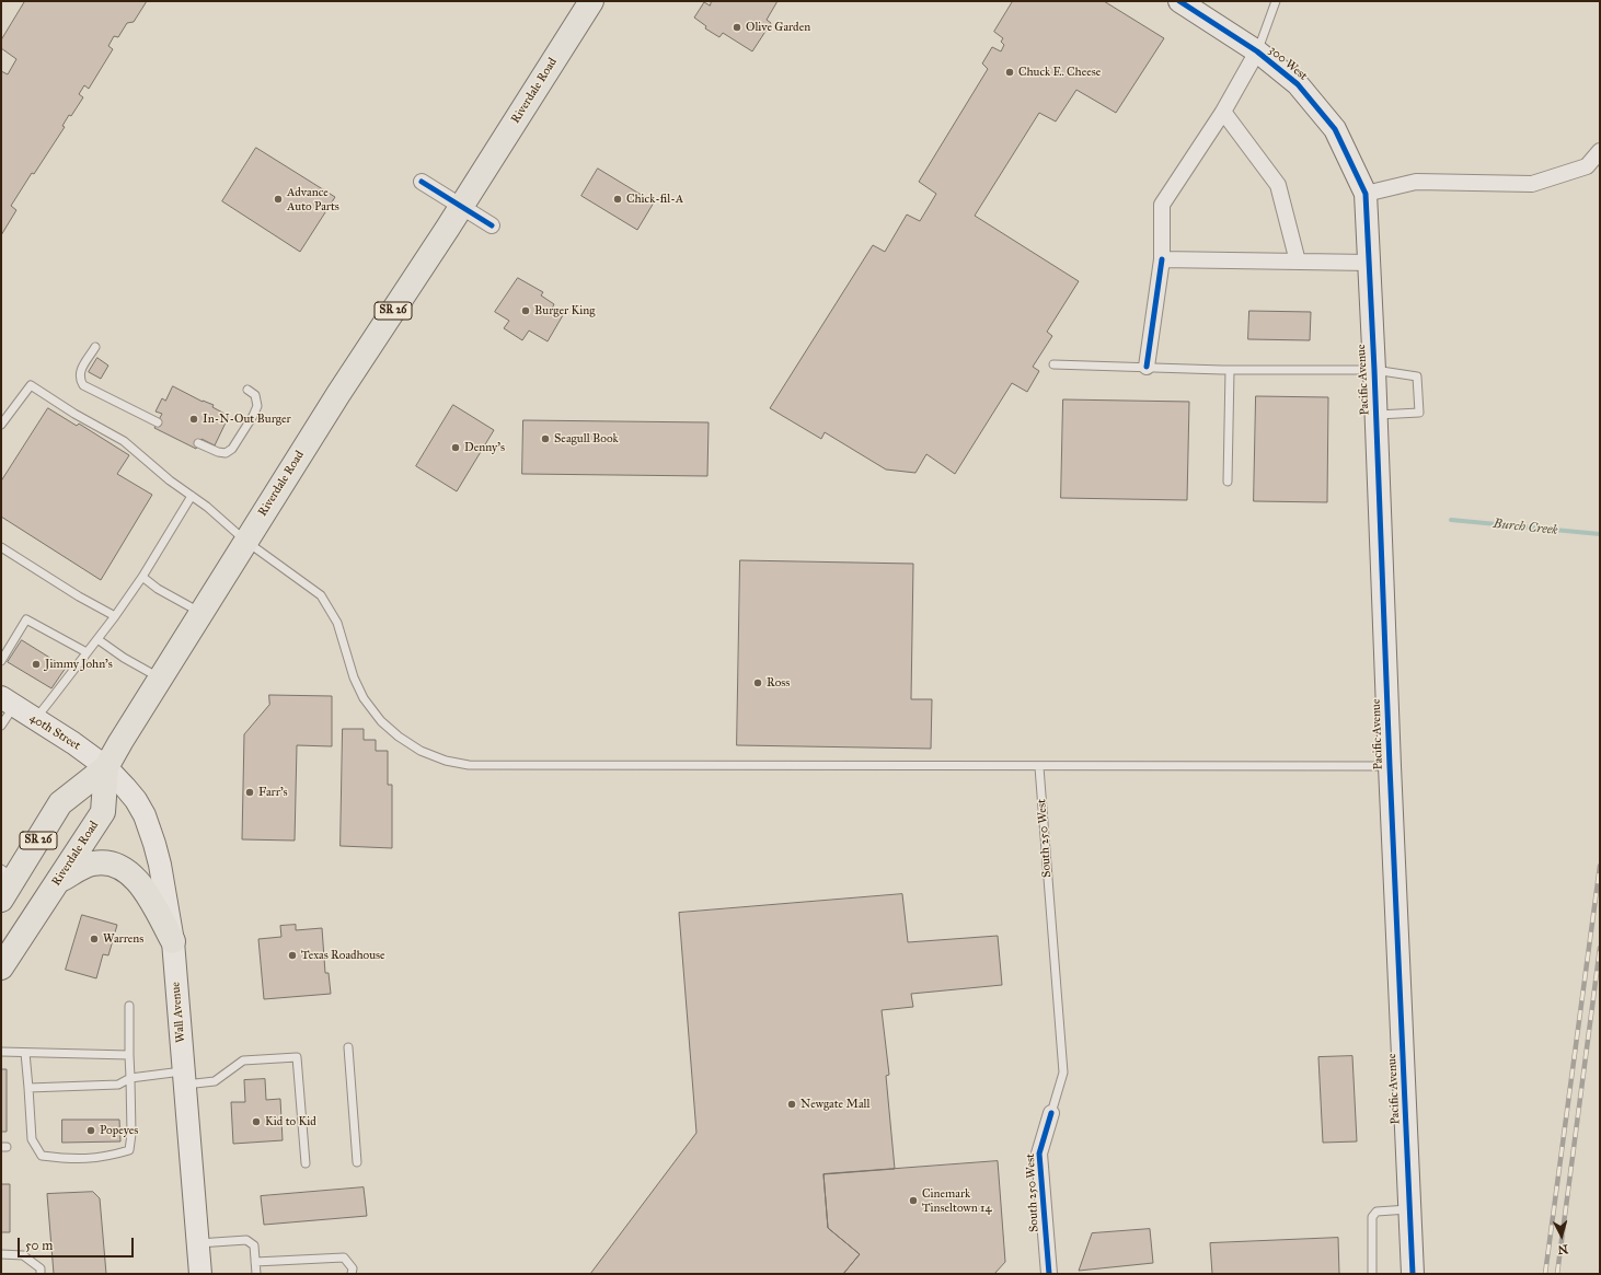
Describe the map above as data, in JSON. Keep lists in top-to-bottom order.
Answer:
{
  "streets": {
    "main road": ["Riverdale Road", "SR 26"],
    "street": [
      "300 West",
      "Pacific Avenue",
      "40th Street",
      "South 250 West",
      "Wall Avenue"
    ]
  },
  "crossings": [
    ["300 West", "Pacific Avenue"],
    ["Riverdale Road", "SR 26"],
    ["Riverdale Road", "40th Street"],
    ["Riverdale Road", "Wall Avenue"],
    ["SR 26", "40th Street"],
    ["SR 26", "Wall Avenue"],
    ["40th Street", "Wall Avenue"]
  ],
  "water": ["Burch Creek"],
  "places": [
    "Olive Garden",
    "Chuck E. Cheese",
    "Advance Auto Parts",
    "Chick-fil-A",
    "Burger King",
    "In-N-Out Burger",
    "Seagull Book",
    "Denny's",
    "Jimmy John's",
    "Ross",
    "Farr's",
    "Warrens",
    "Texas Roadhouse",
    "Newgate Mall",
    "Kid to Kid",
    "Popeyes",
    "Cinemark Tinseltown 14"
  ],
  "scale_bar": "50 m",
  "north": "bottom"
}
